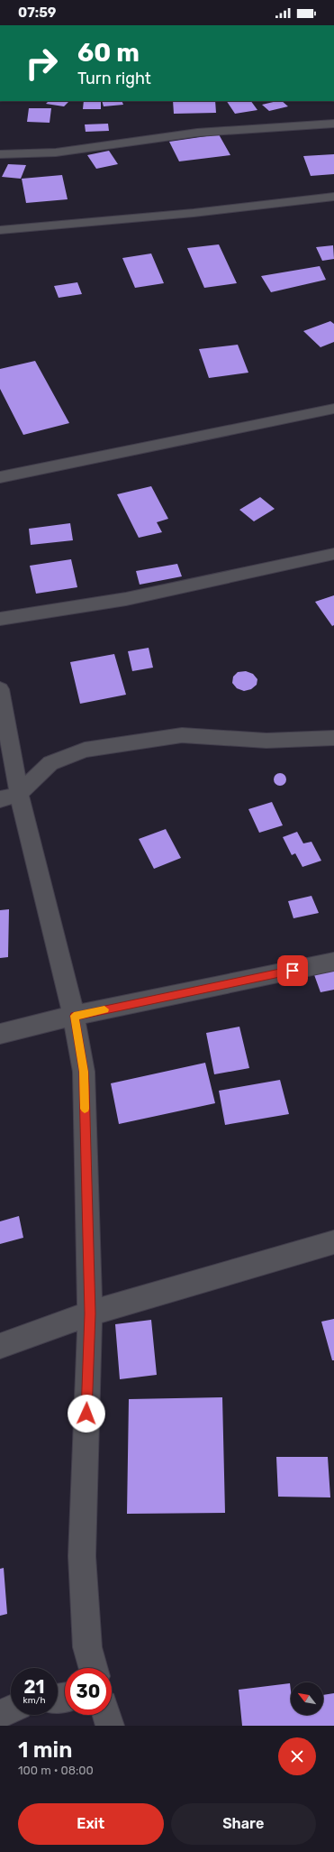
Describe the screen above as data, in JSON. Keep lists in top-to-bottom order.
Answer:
{
  "north": "top left",
  "page": {
    "status": "07:59",
    "turn": ["60 m", "Turn right"],
    "speed": "21 km/h",
    "limit": "30",
    "heading": ["1 min", "100 m · 08:00"],
    "buttons": ["Exit", "Share"]
  }
}
